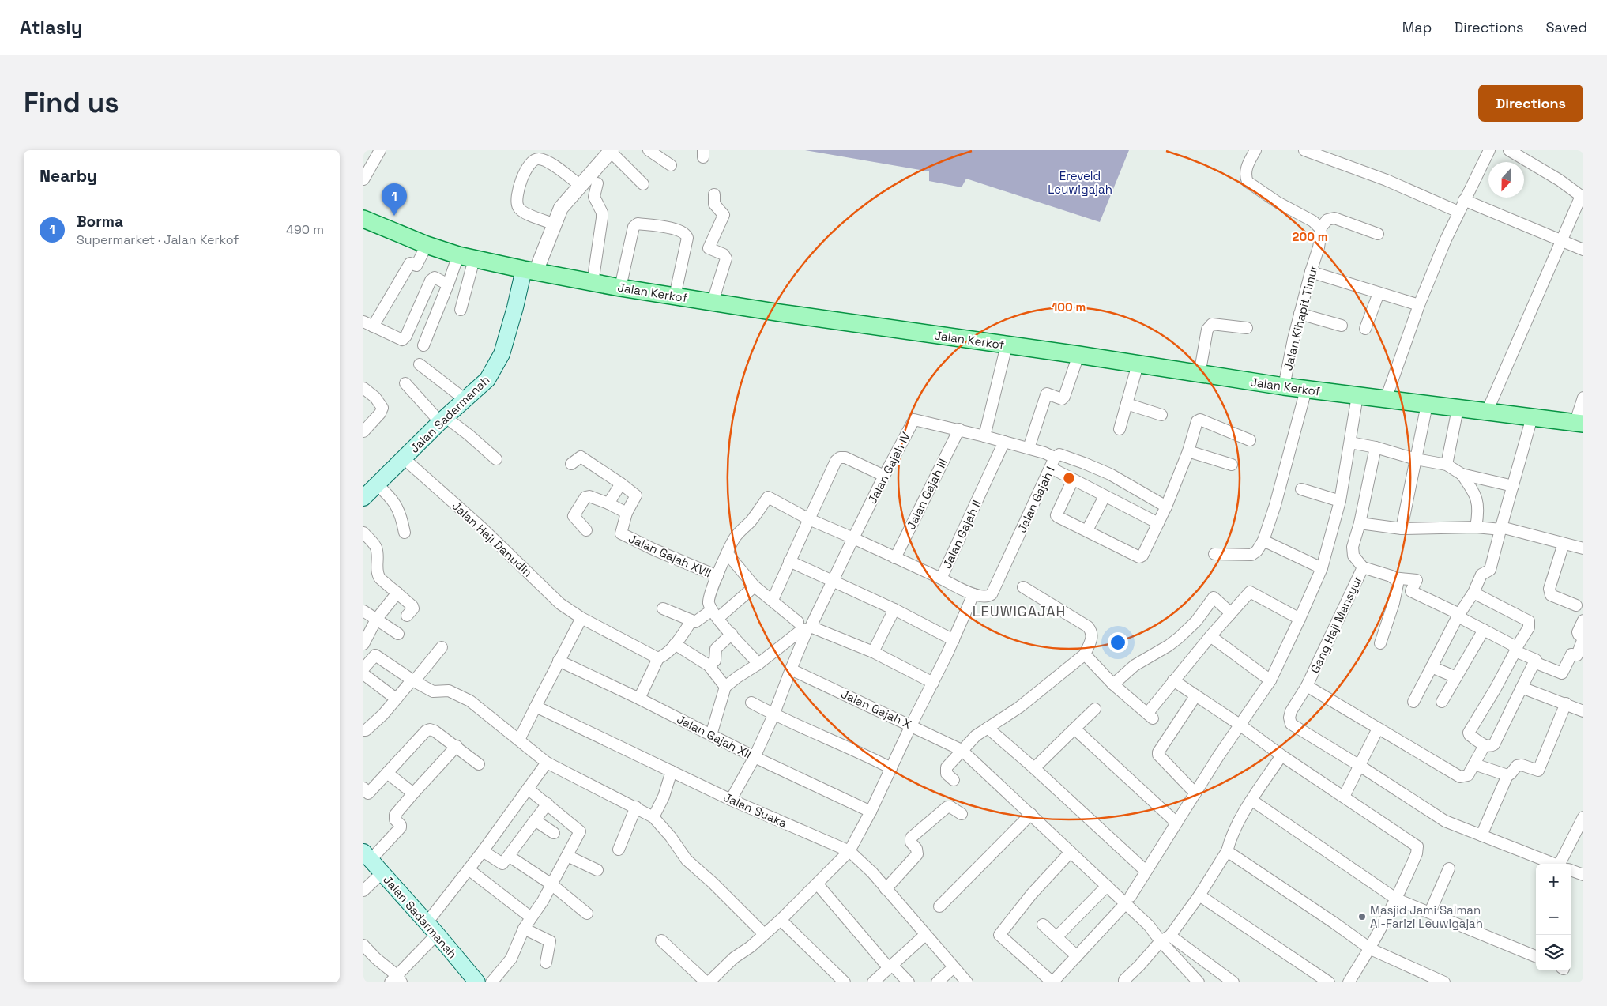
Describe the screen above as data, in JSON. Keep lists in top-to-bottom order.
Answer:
{
  "streets": {
    "main road": ["Jalan Kerkof", "Jalan Sadarmanah"],
    "street": [
      "Jalan Kihapit Timur",
      "Jalan Gajah IV",
      "Jalan Gajah III",
      "Jalan Gajah I",
      "Jalan Gajah II",
      "Jalan Haji Danudin",
      "Jalan Gajah XVII",
      "Gang Haji Mansyur",
      "Jalan Gajah X",
      "Jalan Gajah XII",
      "Jalan Suaka"
    ]
  },
  "crossings": [
    ["Jalan Kerkof", "Jalan Kihapit Timur"],
    ["Jalan Kerkof", "Jalan Sadarmanah"],
    ["Jalan Sadarmanah", "Jalan Haji Danudin"],
    ["Jalan Gajah IV", "Jalan Gajah III"],
    ["Jalan Gajah IV", "Jalan Gajah II"],
    ["Jalan Gajah III", "Jalan Gajah II"]
  ],
  "districts": ["LEUWIGAJAH"],
  "parks": ["Ereveld Leuwigajah"],
  "places": ["Masjid Jami Salman Al-Farizi Leuwigajah"],
  "north": "bottom",
  "page": {
    "header": "Atlasly",
    "nav": ["Map", "Directions", "Saved"],
    "buttons": "Directions",
    "title": "Find us",
    "heading": "Nearby",
    "pins": "1",
    "list": [
      {
        "mark": "1",
        "name": "Borma",
        "note": "Supermarket · Jalan Kerkof",
        "value": "490 m"
      }
    ],
    "map_buttons": ["+", "−"]
  },
  "rings": ["200 m", "100 m"]
}
